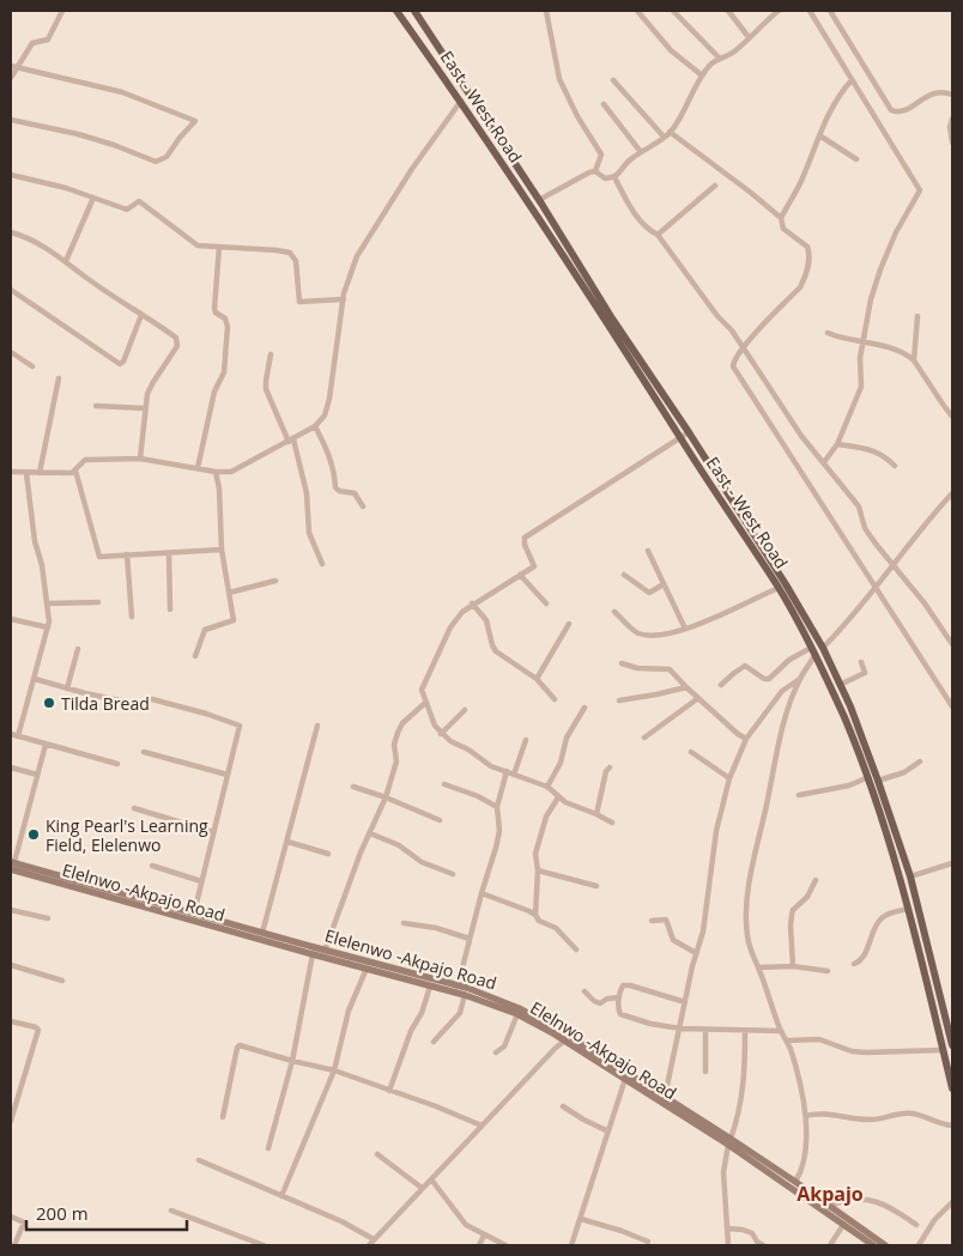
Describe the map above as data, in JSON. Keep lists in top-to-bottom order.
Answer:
{
  "streets": {
    "main road": ["East - West Road", "Elelnwo -Akpajo Road", "Elelenwo -Akpajo Road"]
  },
  "crossings": [
    ["Elelnwo -Akpajo Road", "Elelenwo -Akpajo Road"]
  ],
  "districts": ["Akpajo"],
  "places": ["Tilda Bread", "King Pearl's Learning Field, Elelenwo"],
  "scale_bar": "200 m"
}
